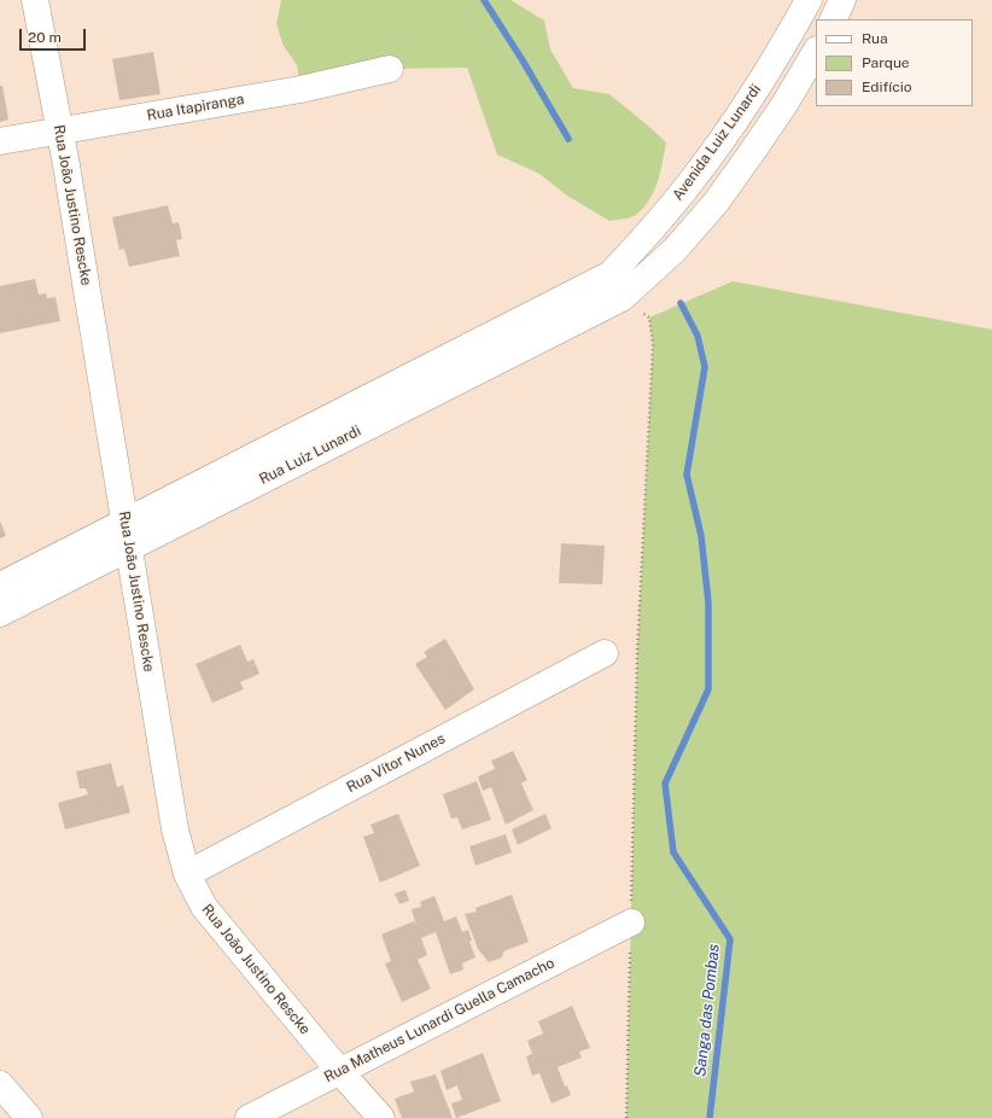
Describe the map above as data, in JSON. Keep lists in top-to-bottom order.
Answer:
{
  "streets": {
    "street": [
      "Rua Itapiranga",
      "Avenida Luiz Lunardi",
      "Rua João Justino Rescke",
      "Rua Luiz Lunardi",
      "Rua Vítor Nunes",
      "Rua Matheus Lunardi Guella Camacho"
    ]
  },
  "crossings": [
    ["Rua Itapiranga", "Rua João Justino Rescke"],
    ["Avenida Luiz Lunardi", "Rua Luiz Lunardi"],
    ["Rua João Justino Rescke", "Rua Luiz Lunardi"],
    ["Rua João Justino Rescke", "Rua Vítor Nunes"],
    ["Rua João Justino Rescke", "Rua Matheus Lunardi Guella Camacho"]
  ],
  "water": ["Sanga das Pombas"],
  "legend": ["Rua", "Parque", "Edifício"],
  "scale_bar": "20 m"
}
